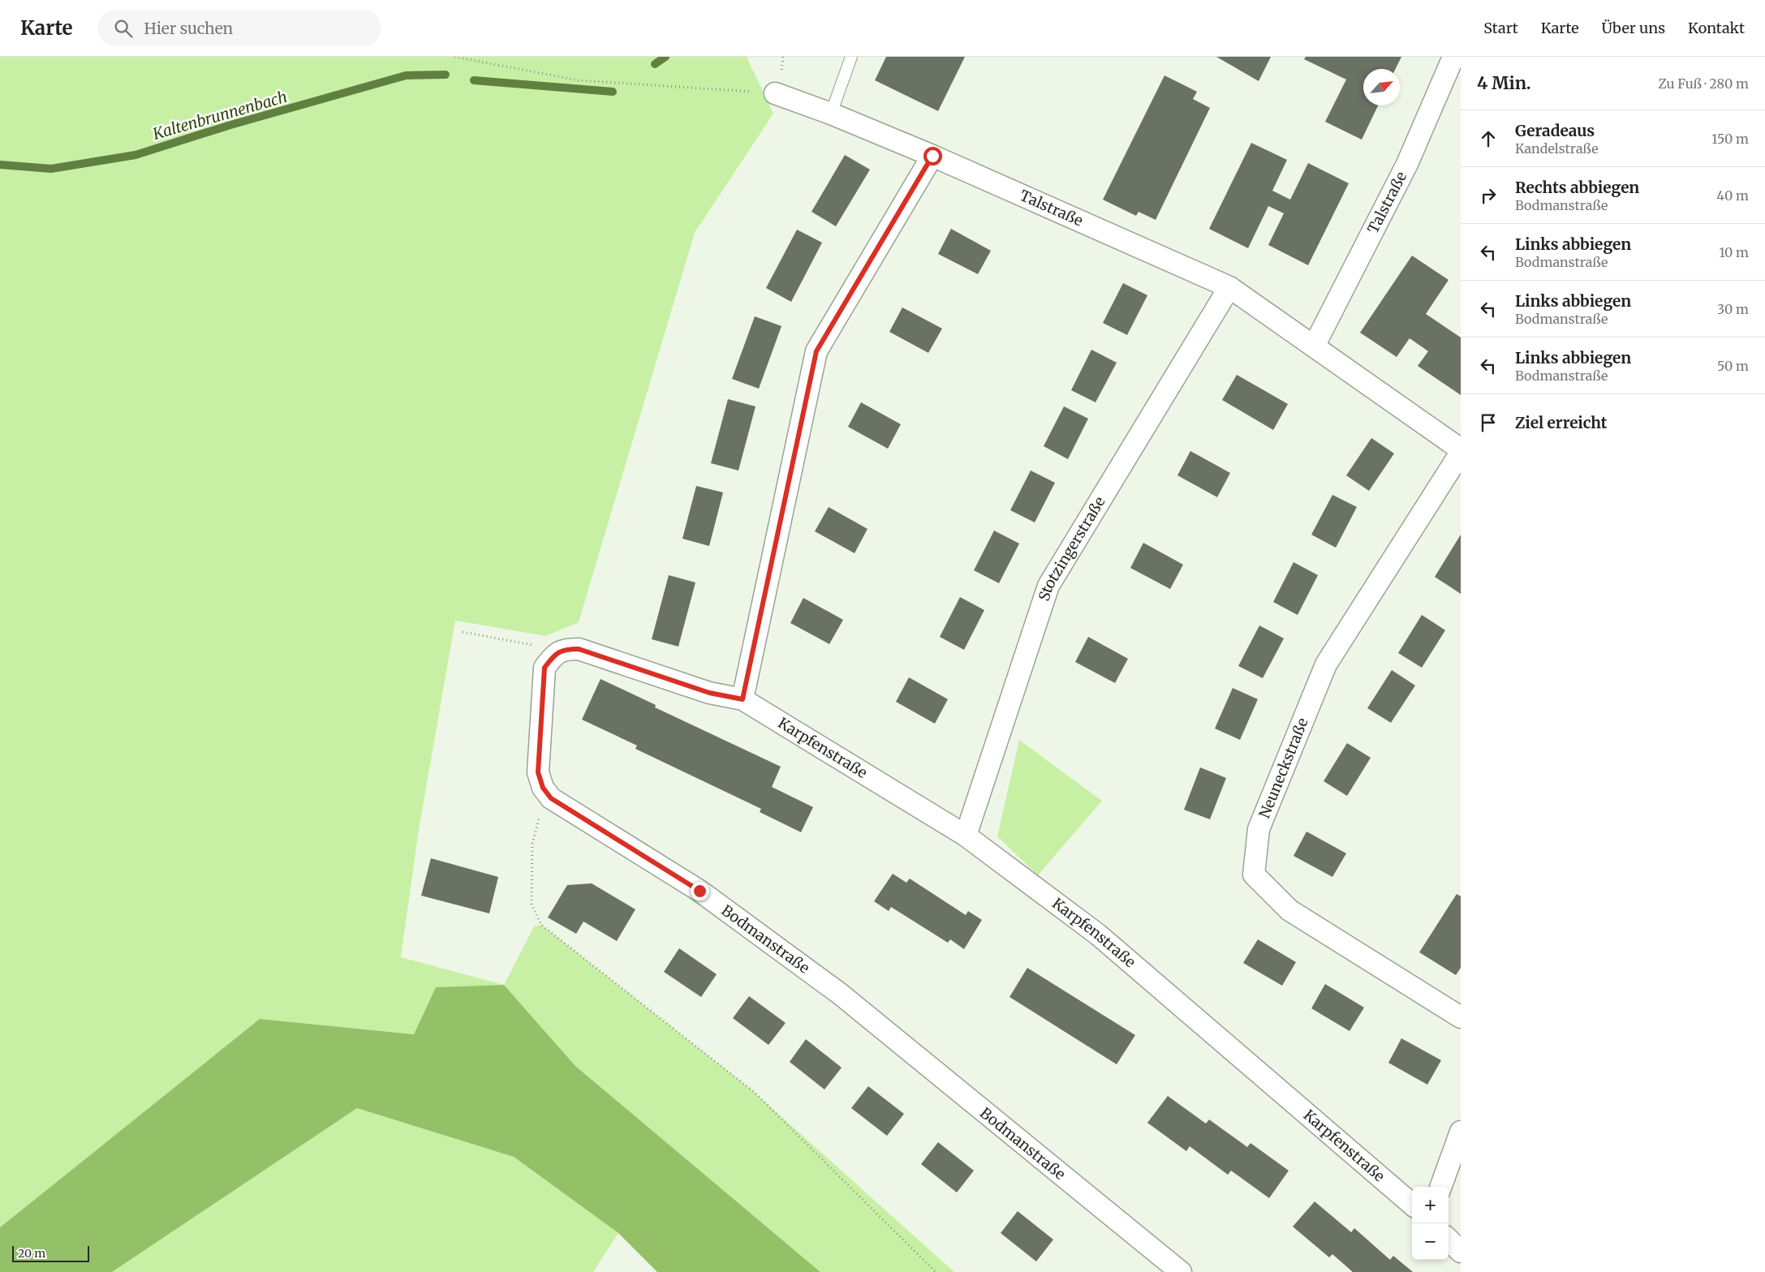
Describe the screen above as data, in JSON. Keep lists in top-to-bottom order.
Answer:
{
  "streets": {
    "street": [
      "Talstraße",
      "Stotzingerstraße",
      "Karpfenstraße",
      "Neuneckstraße",
      "Bodmanstraße"
    ]
  },
  "crossings": [
    ["Talstraße", "Stotzingerstraße"],
    ["Talstraße", "Neuneckstraße"],
    ["Stotzingerstraße", "Karpfenstraße"]
  ],
  "water": ["Kaltenbrunnenbach"],
  "scale_bar": "20 m",
  "north": "top right",
  "page": {
    "header": "Karte",
    "search": "Hier suchen",
    "nav": [
      "Start",
      "Karte",
      "Über uns",
      "Kontakt"
    ],
    "heading": ["4 Min.", "Zu Fuß · 280 m"],
    "list": [
      ["Geradeaus", "Kandelstraße", "150 m"],
      ["Rechts abbiegen", "Bodmanstraße", "40 m"],
      ["Links abbiegen", "Bodmanstraße", "10 m"],
      ["Links abbiegen", "Bodmanstraße", "30 m"],
      ["Links abbiegen", "Bodmanstraße", "50 m"],
      "Ziel erreicht"
    ],
    "map_buttons": ["+", "−"],
    "scale": "20 m"
  }
}
